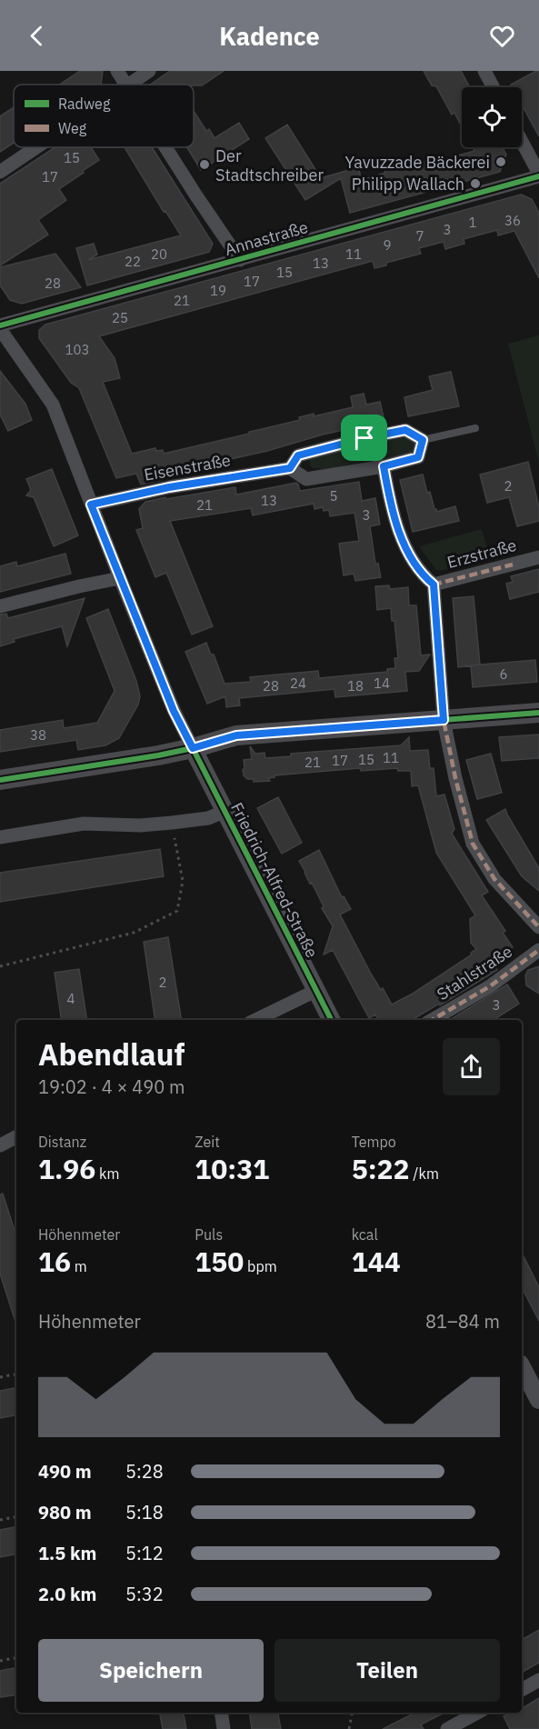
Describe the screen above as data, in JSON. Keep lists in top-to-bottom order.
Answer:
{
  "streets": {
    "street": [
      "Annastraße",
      "Eisenstraße",
      "Erzstraße",
      "Friedrich-Alfred-Straße",
      "Stahlstraße"
    ]
  },
  "crossings": [
    ["Annastraße", "Friedrich-Alfred-Straße"],
    ["Eisenstraße", "Friedrich-Alfred-Straße"]
  ],
  "places": ["Yavuzzade Bäckerei", "Der Stadtschreiber", "Philipp Wallach"],
  "house_numbers": [
    "15",
    "17",
    "36",
    "1",
    "3",
    "7",
    "9",
    "20",
    "11",
    "22",
    "13",
    "15",
    "17",
    "28",
    "19",
    "21",
    "25",
    "103",
    "2",
    "5",
    "13",
    "21",
    "3",
    "6",
    "24",
    "14",
    "28",
    "18",
    "38",
    "11",
    "15",
    "17",
    "21",
    "2",
    "4",
    "3"
  ],
  "legend": ["Radweg", "Weg"],
  "page": {
    "header": "Kadence",
    "heading": ["Abendlauf", "19:02 · 4 × 490 m"],
    "stats": [
      ["Distanz", "1.96 km"],
      ["Zeit", "10:31"],
      ["Tempo", "5:22 /km"],
      ["Höhenmeter", "16 m"],
      ["Puls", "150 bpm"],
      ["kcal", "144"]
    ],
    "chart": ["Höhenmeter", "81–84 m"],
    "list": [
      {
        "name": "490 m",
        "note": "5:28"
      },
      {
        "name": "980 m",
        "note": "5:18"
      },
      {
        "name": "1.5 km",
        "note": "5:12"
      },
      {
        "name": "2.0 km",
        "note": "5:32"
      }
    ],
    "buttons": ["Speichern", "Teilen"]
  }
}
